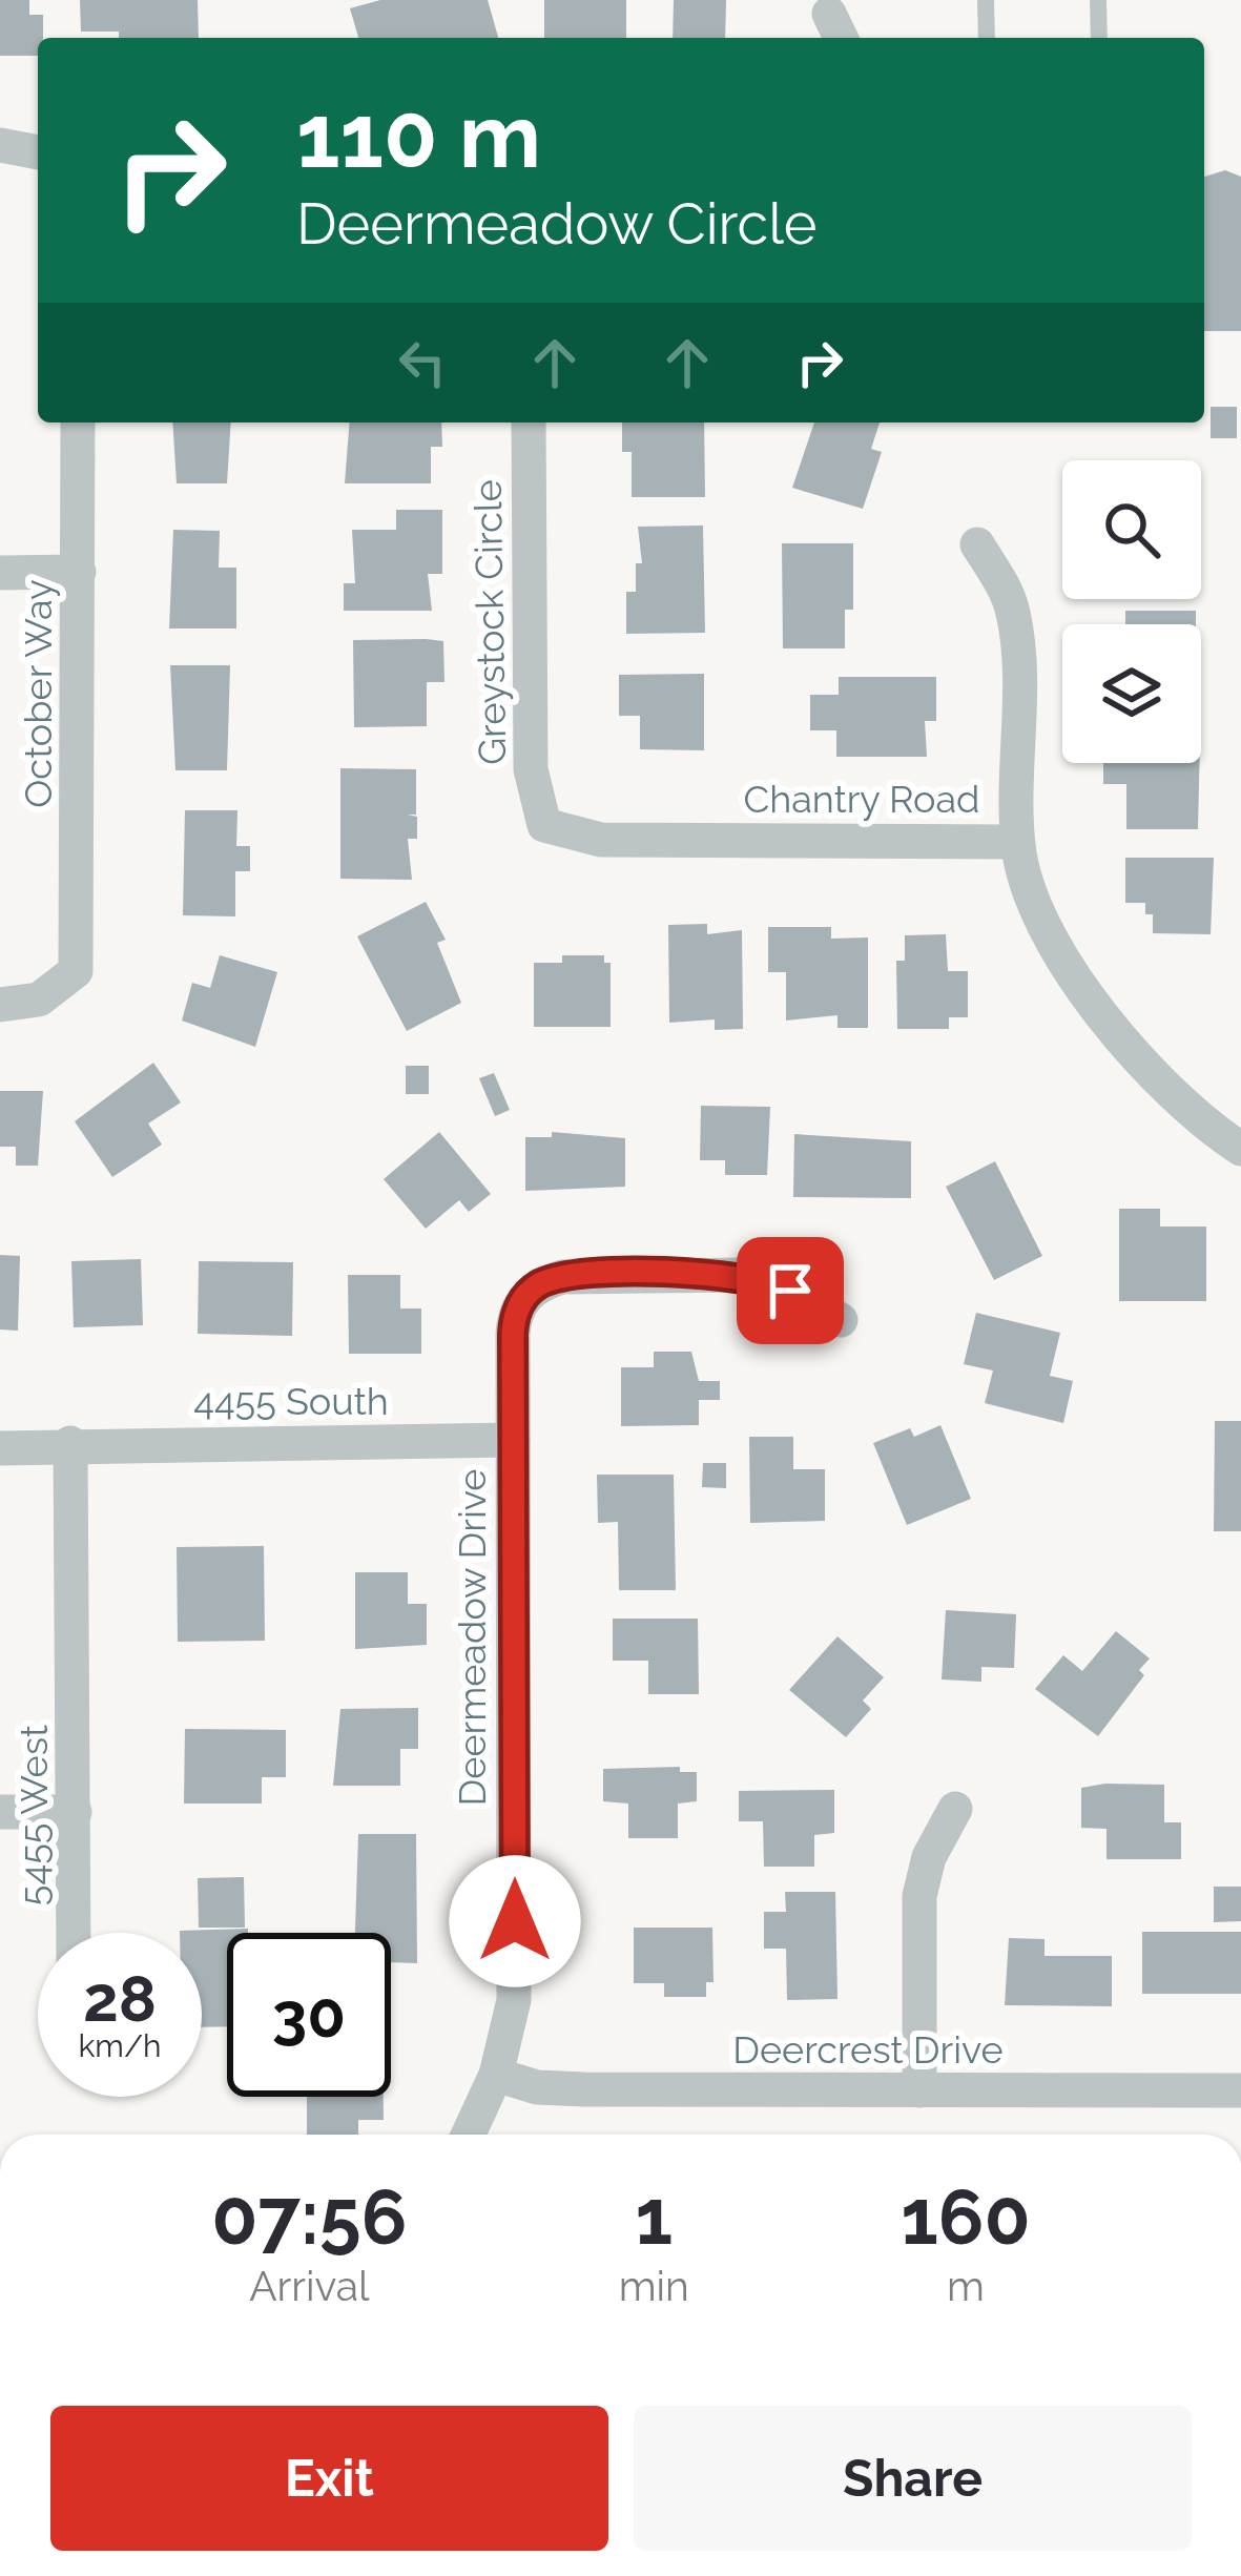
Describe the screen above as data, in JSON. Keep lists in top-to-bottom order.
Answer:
{
  "streets": {
    "street": [
      "Greystock Circle",
      "October Way",
      "Chantry Road",
      "4455 South",
      "Deermeadow Drive",
      "5455 West",
      "Deercrest Drive"
    ]
  },
  "crossings": [
    ["Greystock Circle", "Chantry Road"],
    ["4455 South", "Deermeadow Drive"],
    ["4455 South", "5455 West"],
    ["Deermeadow Drive", "Deercrest Drive"]
  ],
  "page": {
    "turn": ["110 m", "Deermeadow Circle"],
    "speed": "28 km/h",
    "limit": "30",
    "eta": [
      "07:56",
      "Arrival",
      "1",
      "min",
      "160",
      "m"
    ],
    "buttons": ["Exit", "Share"]
  }
}
